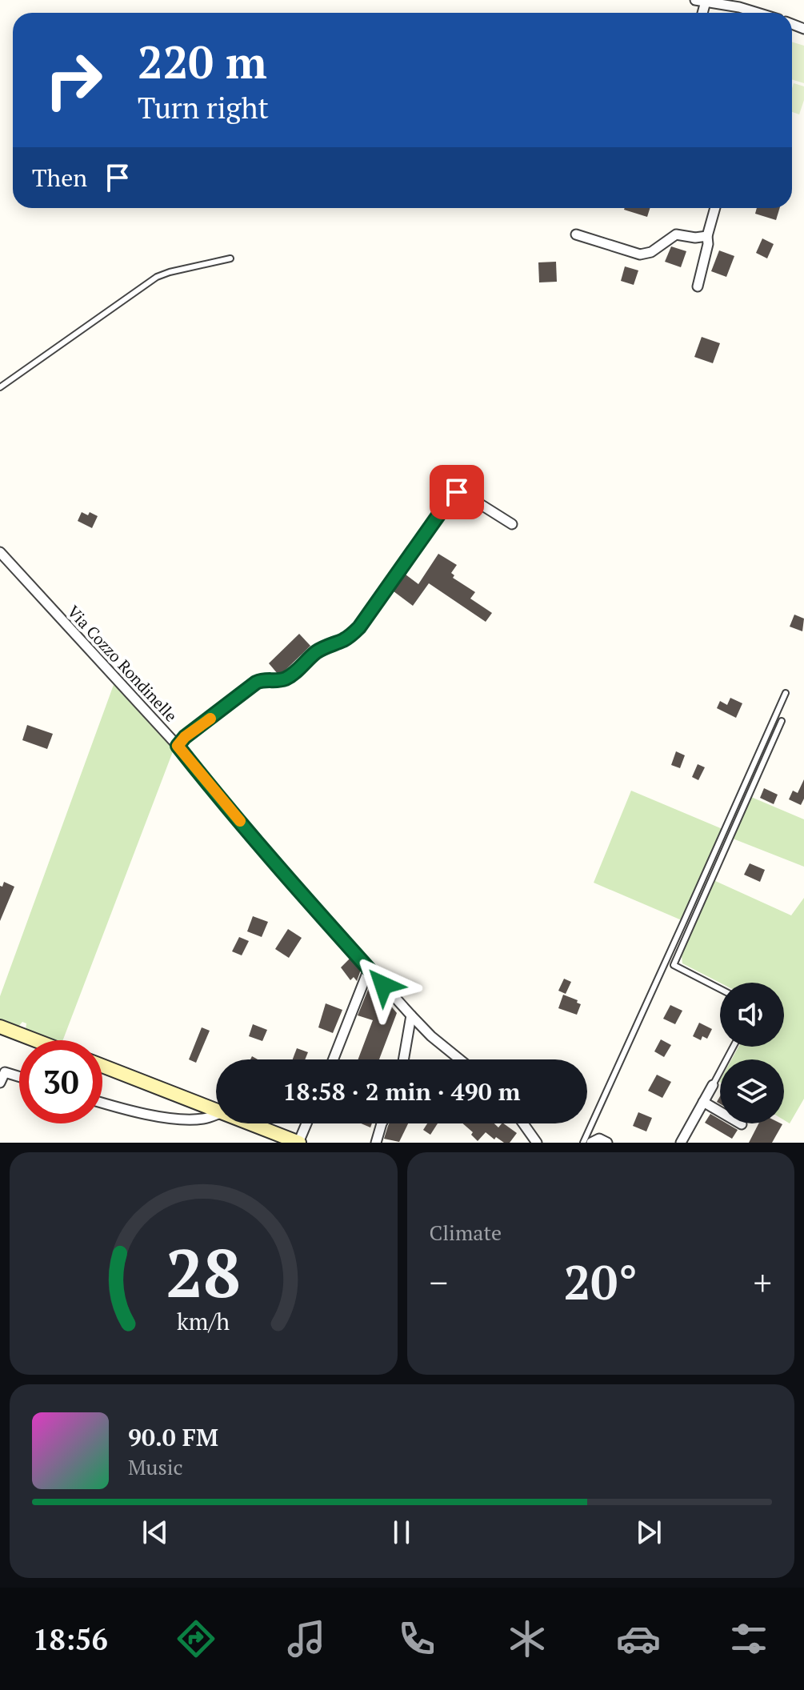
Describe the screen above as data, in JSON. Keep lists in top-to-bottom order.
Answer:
{
  "streets": {
    "street": ["Via Cozzo Rondinelle"]
  },
  "page": {
    "turn": ["220 m", "Turn right"],
    "then": "Then",
    "limit": "30",
    "trip": "18:58 · 2 min · 490 m",
    "tile": "Climate",
    "heat": ["−", "20°", "+"],
    "song": ["90.0 FM", "Music"],
    "tabs": "18:56",
    "gauge": ["28", "km/h"]
  }
}
